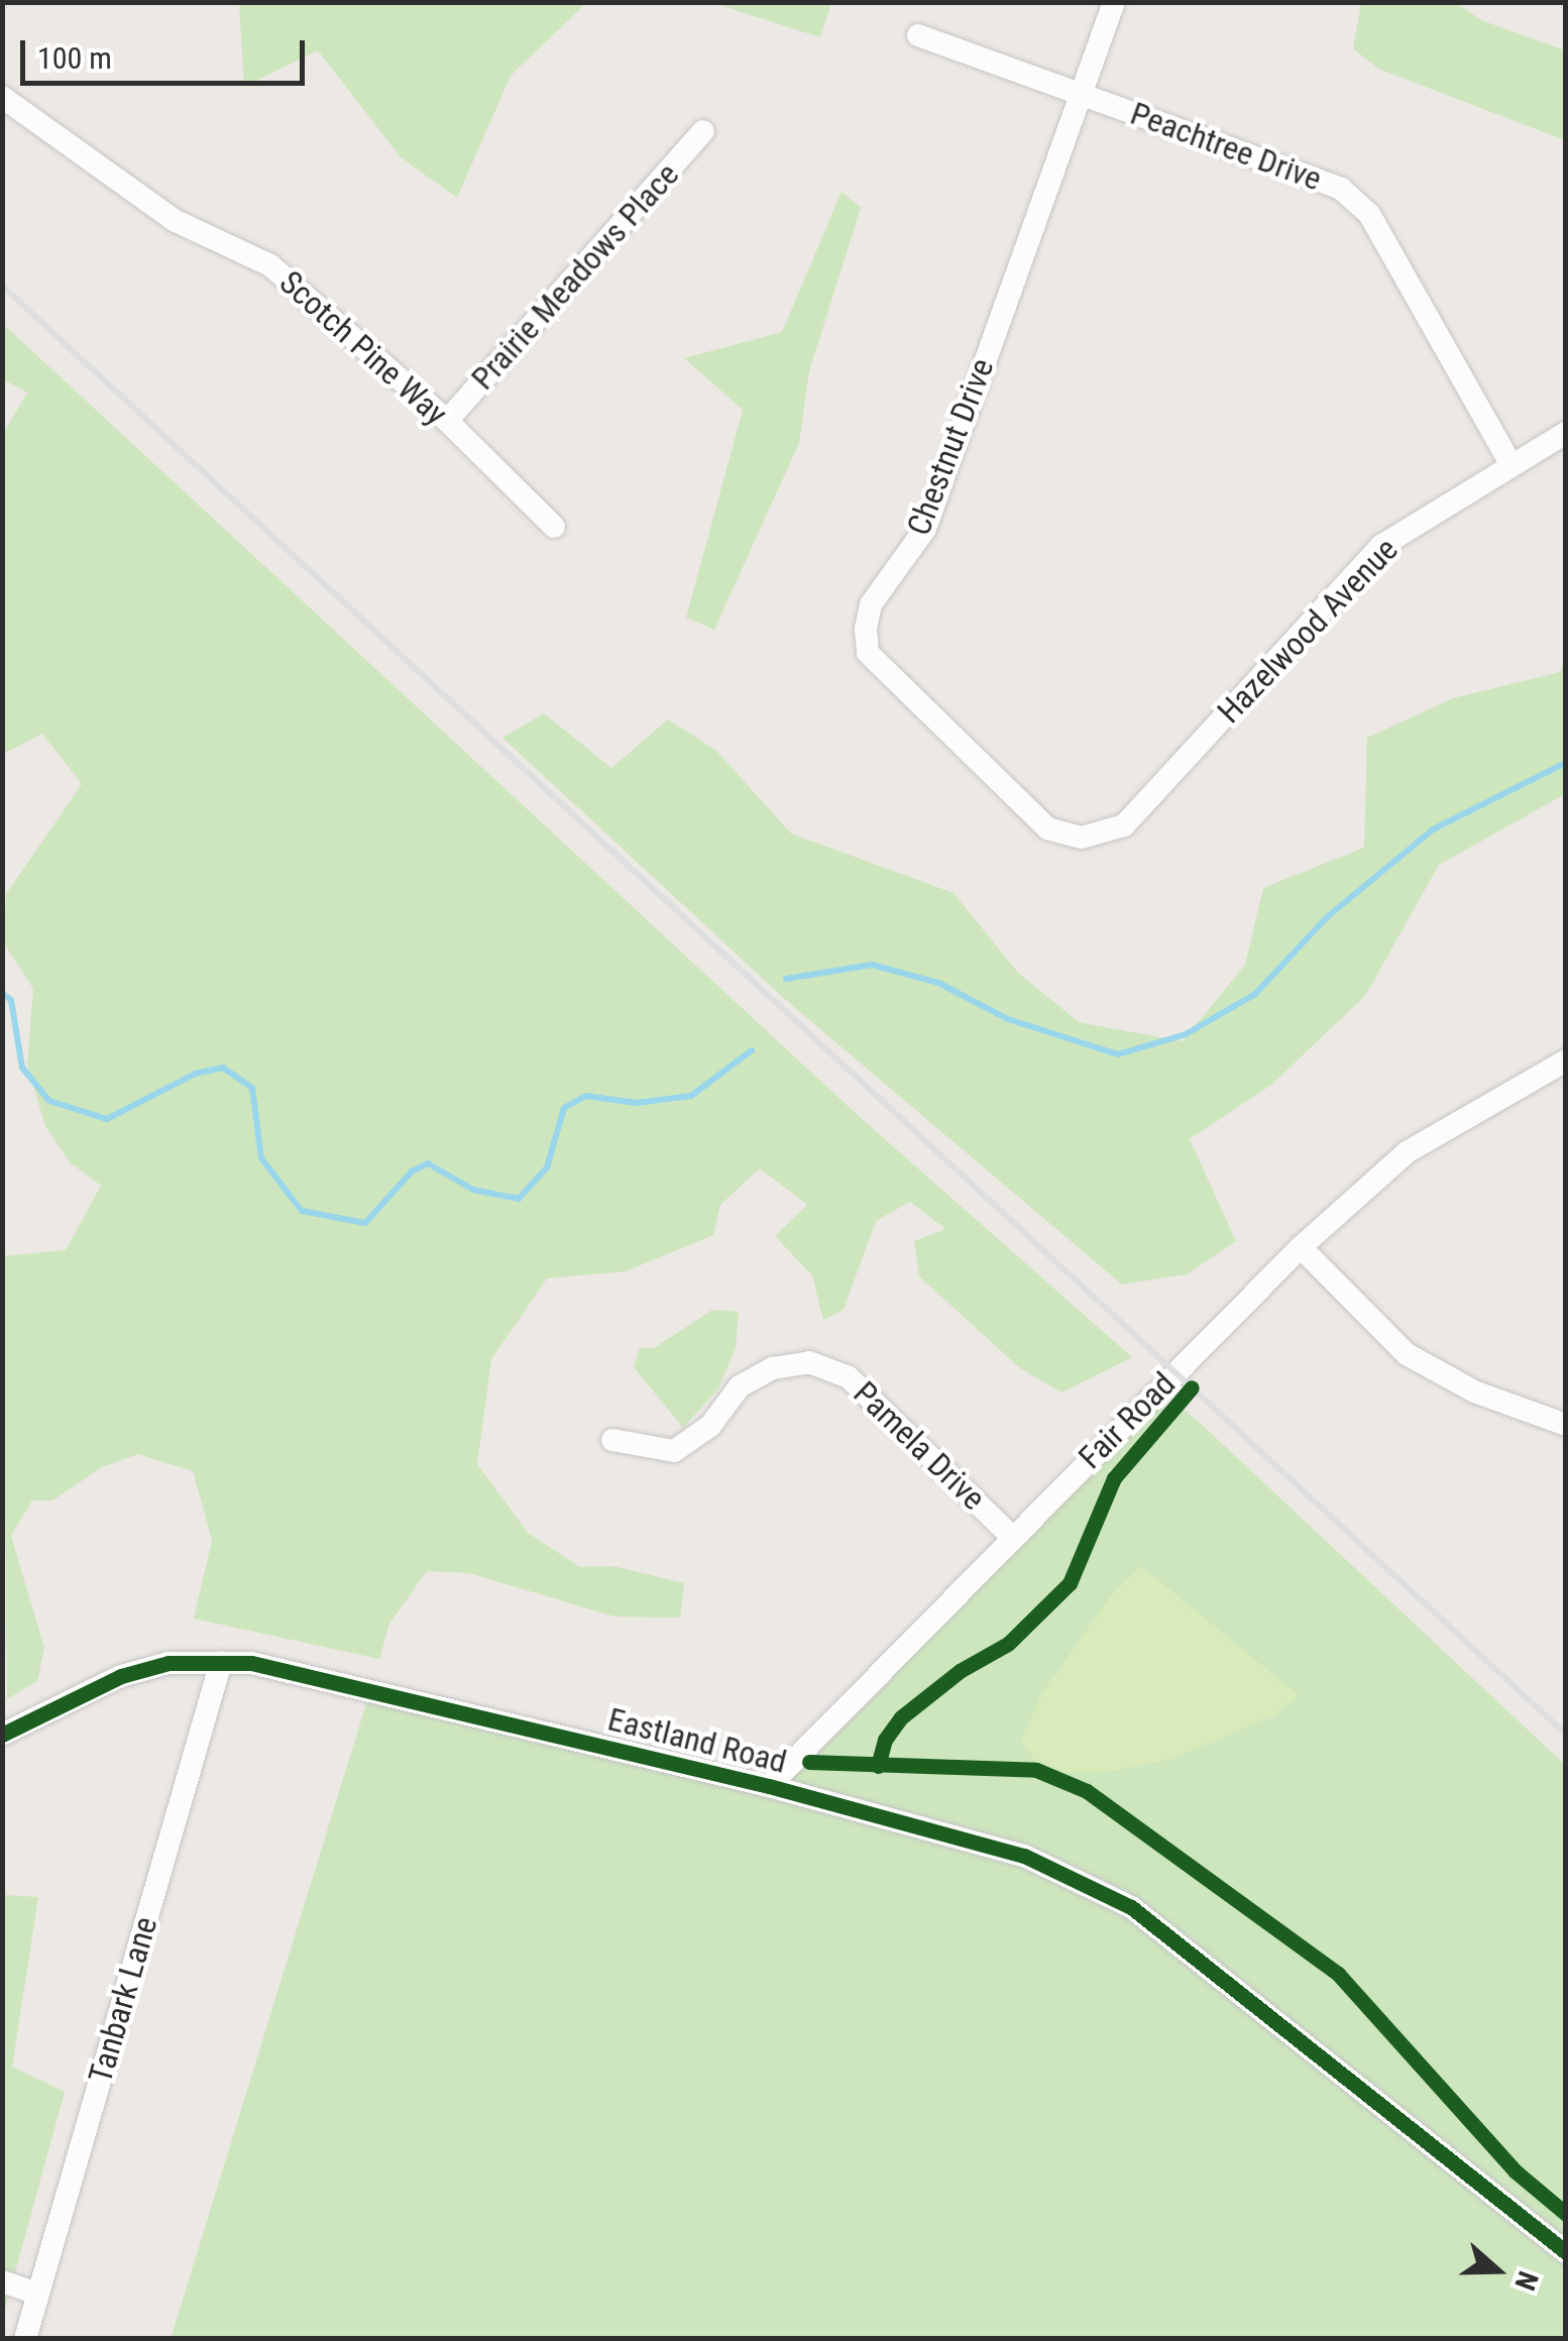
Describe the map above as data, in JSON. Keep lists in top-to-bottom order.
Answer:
{
  "streets": {
    "street": [
      "Peachtree Drive",
      "Prairie Meadows Place",
      "Scotch Pine Way",
      "Chestnut Drive",
      "Hazelwood Avenue",
      "Fair Road",
      "Pamela Drive",
      "Eastland Road",
      "Tanbark Lane"
    ]
  },
  "crossings": [
    ["Peachtree Drive", "Chestnut Drive"],
    ["Peachtree Drive", "Hazelwood Avenue"],
    ["Prairie Meadows Place", "Scotch Pine Way"],
    ["Chestnut Drive", "Hazelwood Avenue"],
    ["Fair Road", "Pamela Drive"],
    ["Fair Road", "Eastland Road"],
    ["Eastland Road", "Tanbark Lane"]
  ],
  "scale_bar": "100 m",
  "north": "right"
}
